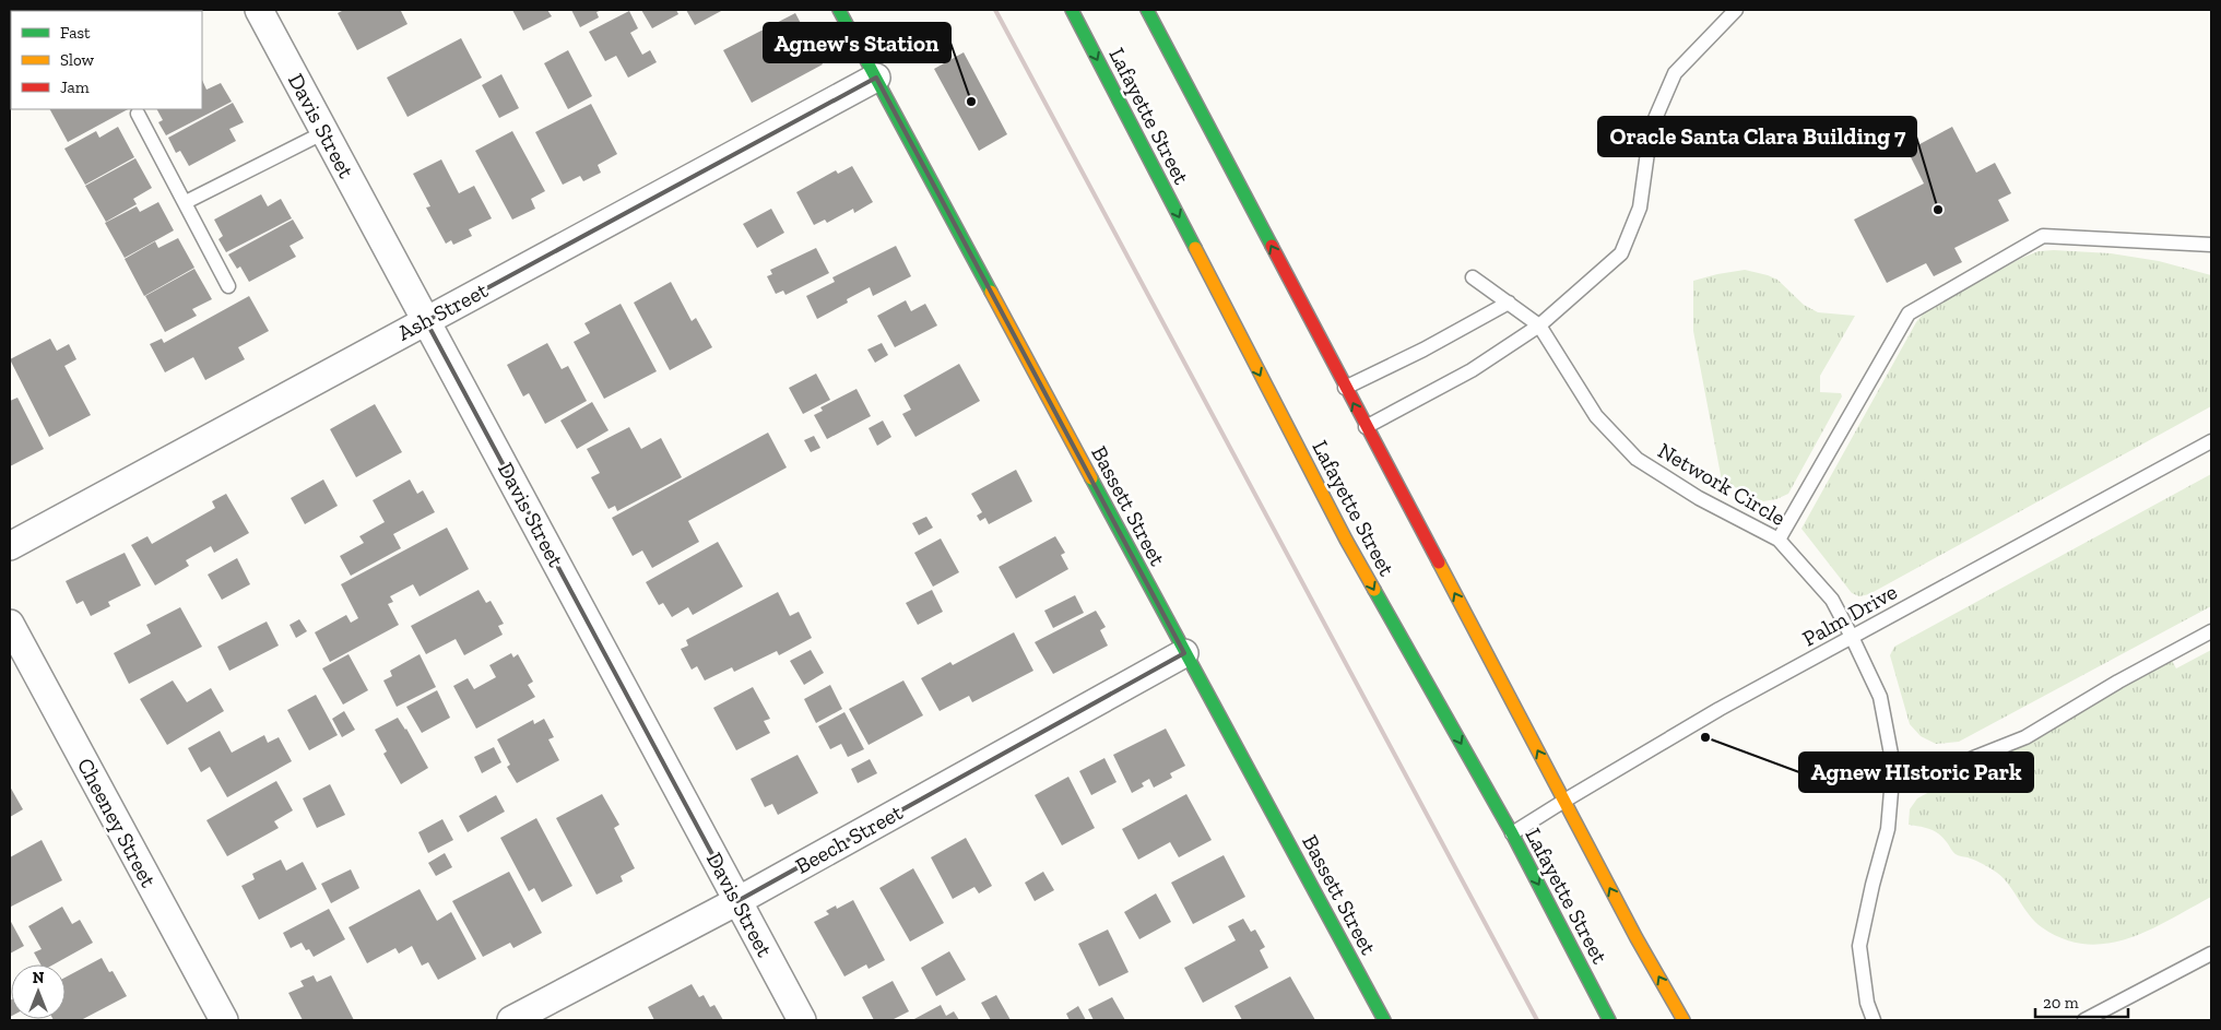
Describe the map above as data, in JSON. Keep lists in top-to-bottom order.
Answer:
{
  "streets": {
    "main road": ["Lafayette Street", "Bassett Street"],
    "street": [
      "Davis Street",
      "Ash Street",
      "Cheeney Street",
      "Beech Street"
    ],
    "lane": ["Network Circle", "Palm Drive"]
  },
  "crossings": [
    ["Lafayette Street", "Palm Drive"],
    ["Davis Street", "Ash Street"],
    ["Davis Street", "Beech Street"],
    ["Ash Street", "Bassett Street"],
    ["Network Circle", "Palm Drive"],
    ["Bassett Street", "Beech Street"]
  ],
  "places": ["Agnew's Station", "Oracle Santa Clara Building 7", "Agnew HIstoric Park"],
  "legend": ["Fast", "Slow", "Jam"],
  "scale_bar": "20 m",
  "north": "top"
}
